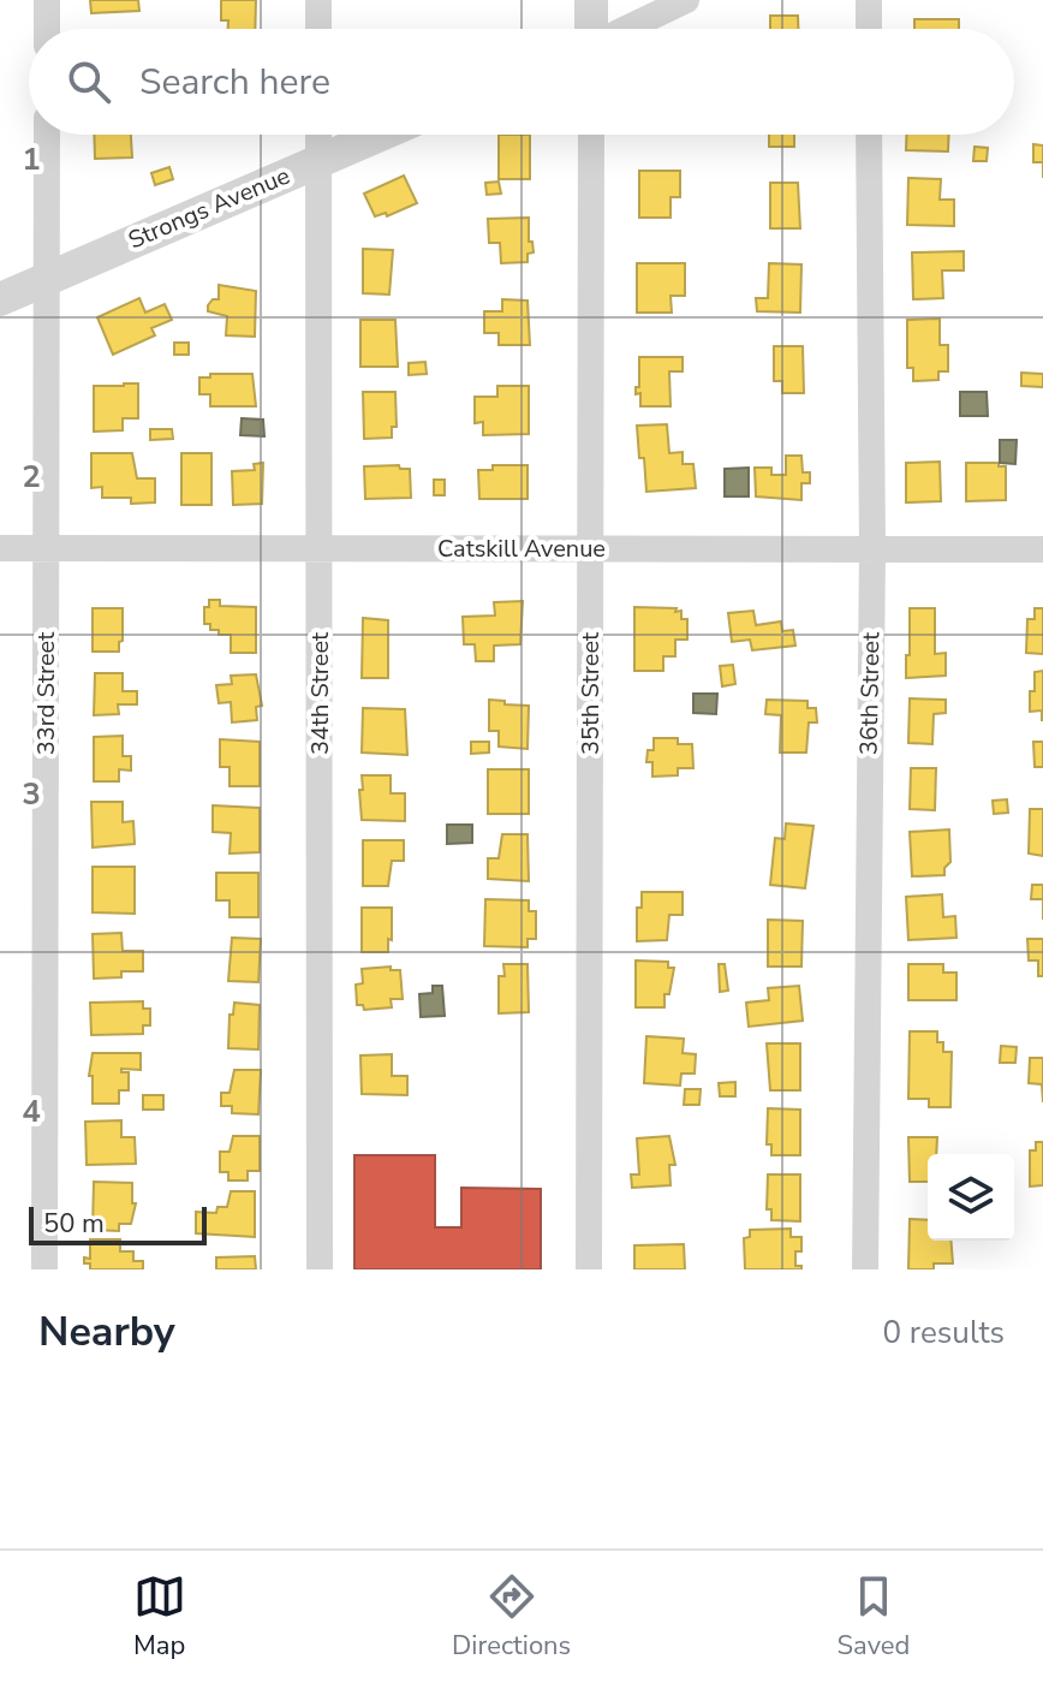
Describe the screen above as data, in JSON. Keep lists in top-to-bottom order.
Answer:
{
  "streets": {
    "street": [
      "Strongs Avenue",
      "Catskill Avenue",
      "33rd Street",
      "34th Street",
      "35th Street",
      "36th Street"
    ]
  },
  "crossings": [
    ["Strongs Avenue", "33rd Street"],
    ["Strongs Avenue", "34th Street"],
    ["Catskill Avenue", "33rd Street"],
    ["Catskill Avenue", "34th Street"],
    ["Catskill Avenue", "35th Street"],
    ["Catskill Avenue", "36th Street"]
  ],
  "scale_bar": "50 m",
  "page": {
    "search": "Search here",
    "scale": "50 m",
    "heading": ["Nearby", "0 results"],
    "nav": ["Map", "Directions", "Saved"]
  },
  "grid": {
    "rows": [
      "1",
      "2",
      "3",
      "4"
    ]
  }
}
